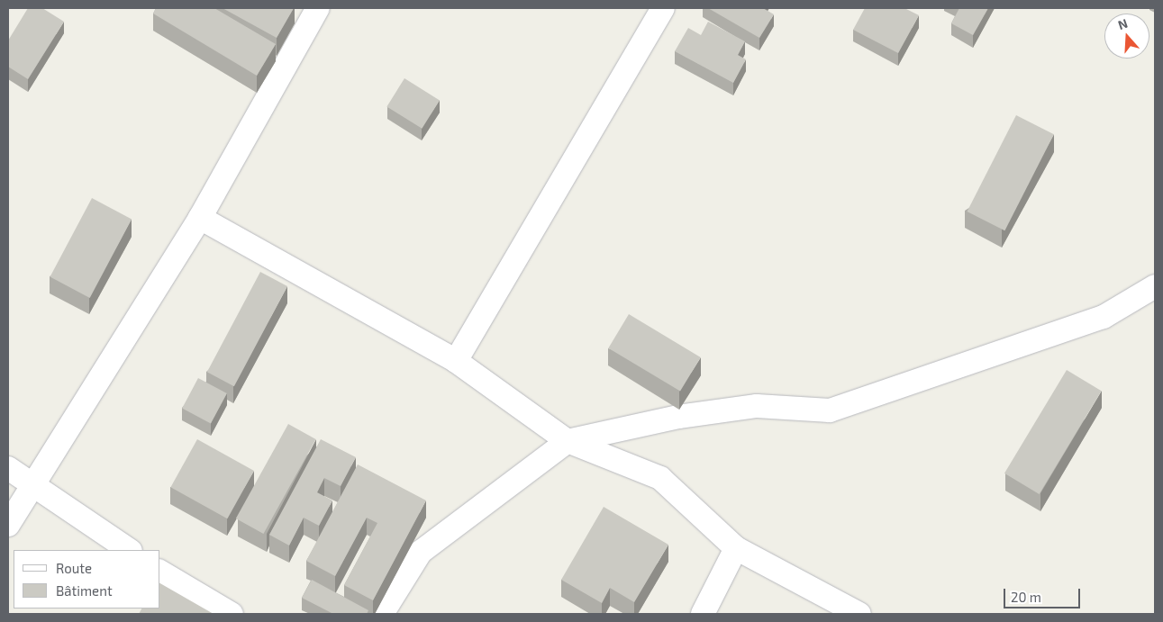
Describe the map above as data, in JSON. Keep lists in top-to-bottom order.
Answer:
{
  "legend": ["Route", "Bâtiment"],
  "scale_bar": "20 m",
  "north": "top"
}
